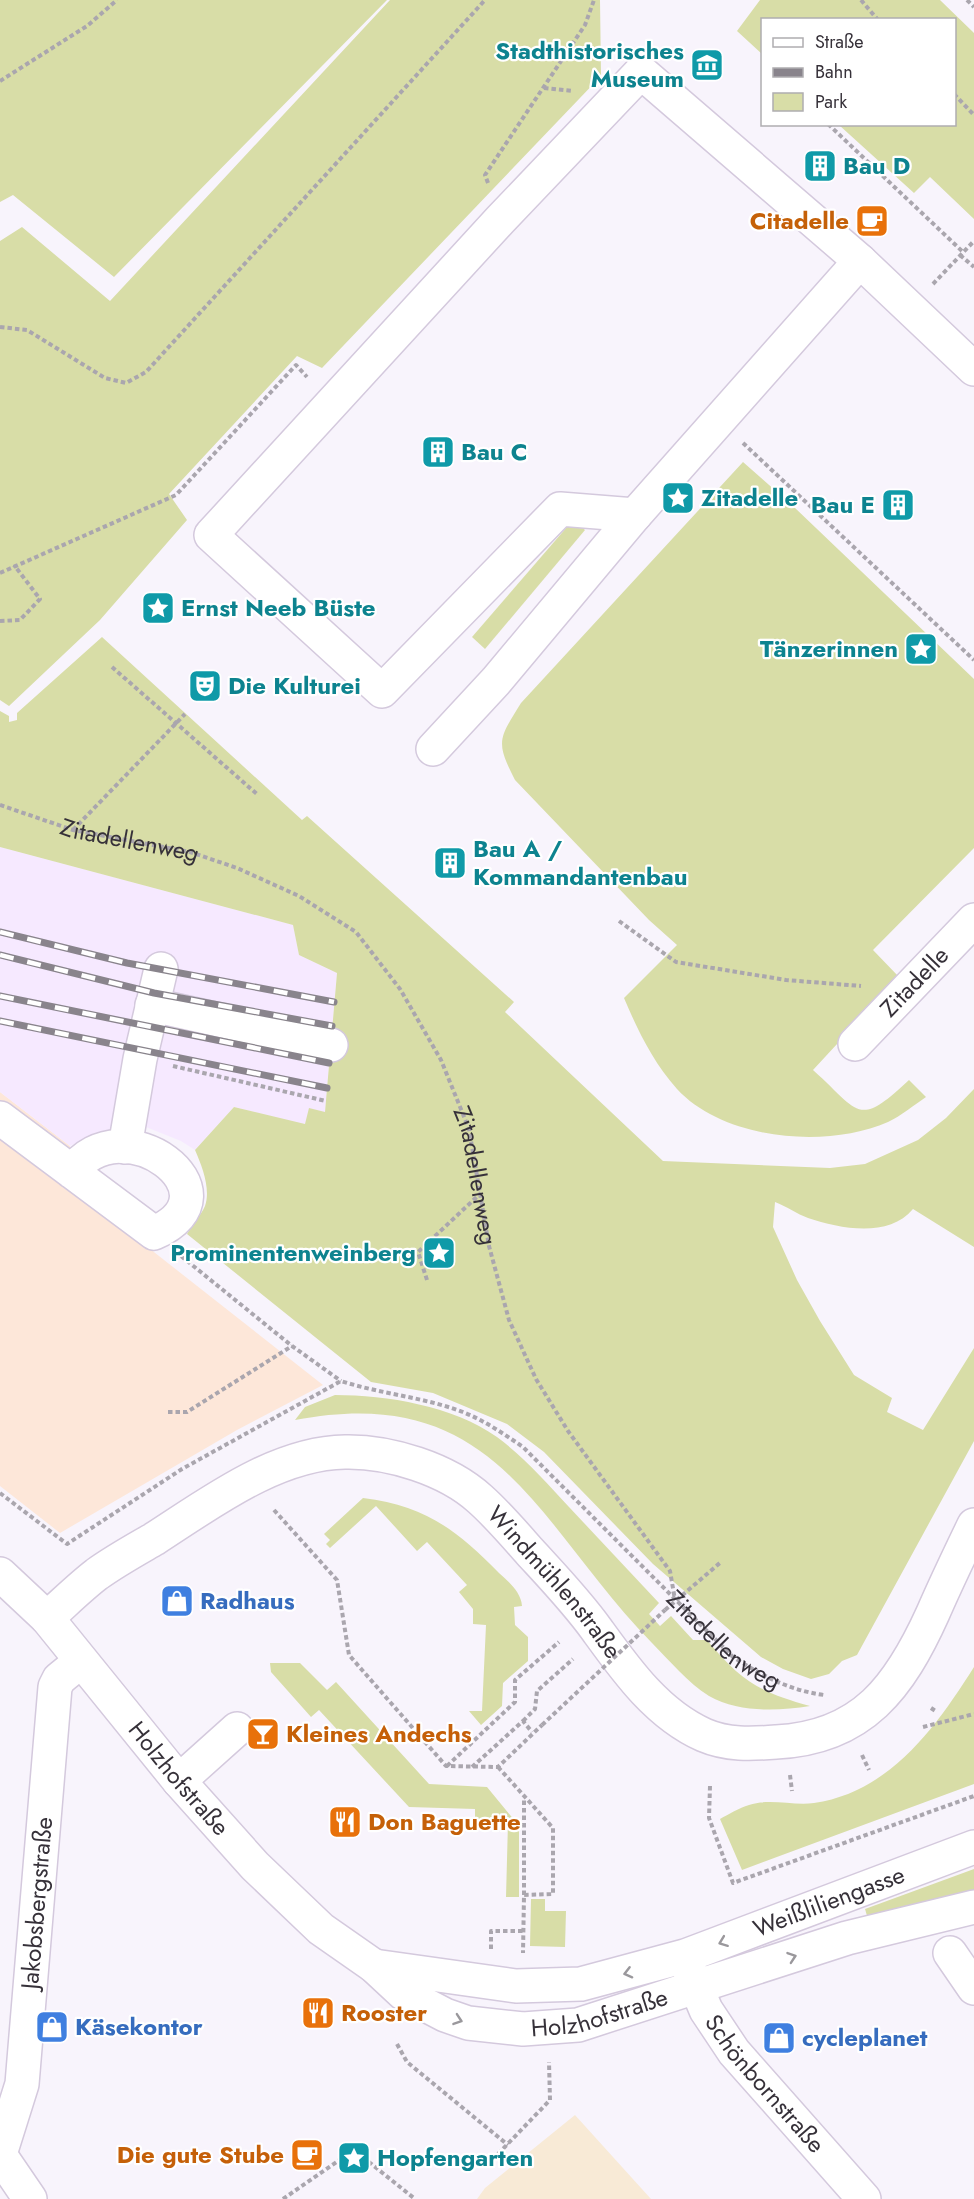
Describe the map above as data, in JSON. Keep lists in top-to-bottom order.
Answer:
{
  "streets": {
    "street": [
      "Zitadelle",
      "Windmühlenstraße",
      "Holzhofstraße",
      "Weißliliengasse",
      "Jakobsbergstraße",
      "Schönbornstraße"
    ],
    "path": ["Zitadellenweg"]
  },
  "crossings": [
    ["Windmühlenstraße", "Holzhofstraße"],
    ["Holzhofstraße", "Weißliliengasse"],
    ["Holzhofstraße", "Jakobsbergstraße"],
    ["Holzhofstraße", "Schönbornstraße"],
    ["Weißliliengasse", "Schönbornstraße"]
  ],
  "places": {
    "museum": ["Stadthistorisches Museum"],
    "building": [
      "Bau D",
      "Bau C",
      "Bau E",
      "Bau A / Kommandantenbau"
    ],
    "cafe": ["Citadelle", "Die gute Stube"],
    "place": [
      "Zitadelle",
      "Ernst Neeb Büste",
      "Tänzerinnen",
      "Prominentenweinberg",
      "Hopfengarten"
    ],
    "theatre": ["Die Kulturei"],
    "shop": ["Radhaus", "Käsekontor", "cycleplanet"],
    "bar": ["Kleines Andechs"],
    "restaurant": ["Don Baguette", "Rooster"]
  },
  "legend": ["Straße", "Bahn", "Park"]
}
